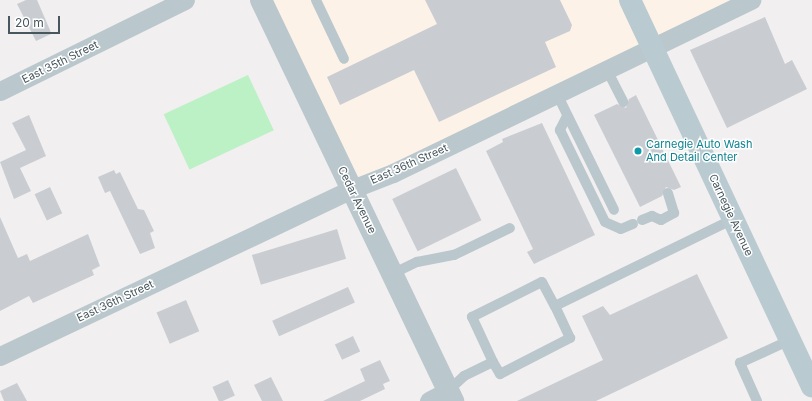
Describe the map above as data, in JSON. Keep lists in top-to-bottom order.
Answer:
{
  "streets": {
    "main road": ["Carnegie Avenue"],
    "street": ["East 35th Street", "East 36th Street", "Cedar Avenue"]
  },
  "crossings": [
    ["East 36th Street", "Cedar Avenue"],
    ["East 36th Street", "Carnegie Avenue"]
  ],
  "places": ["Carnegie Auto Wash And Detail Center"],
  "scale_bar": "20 m"
}
